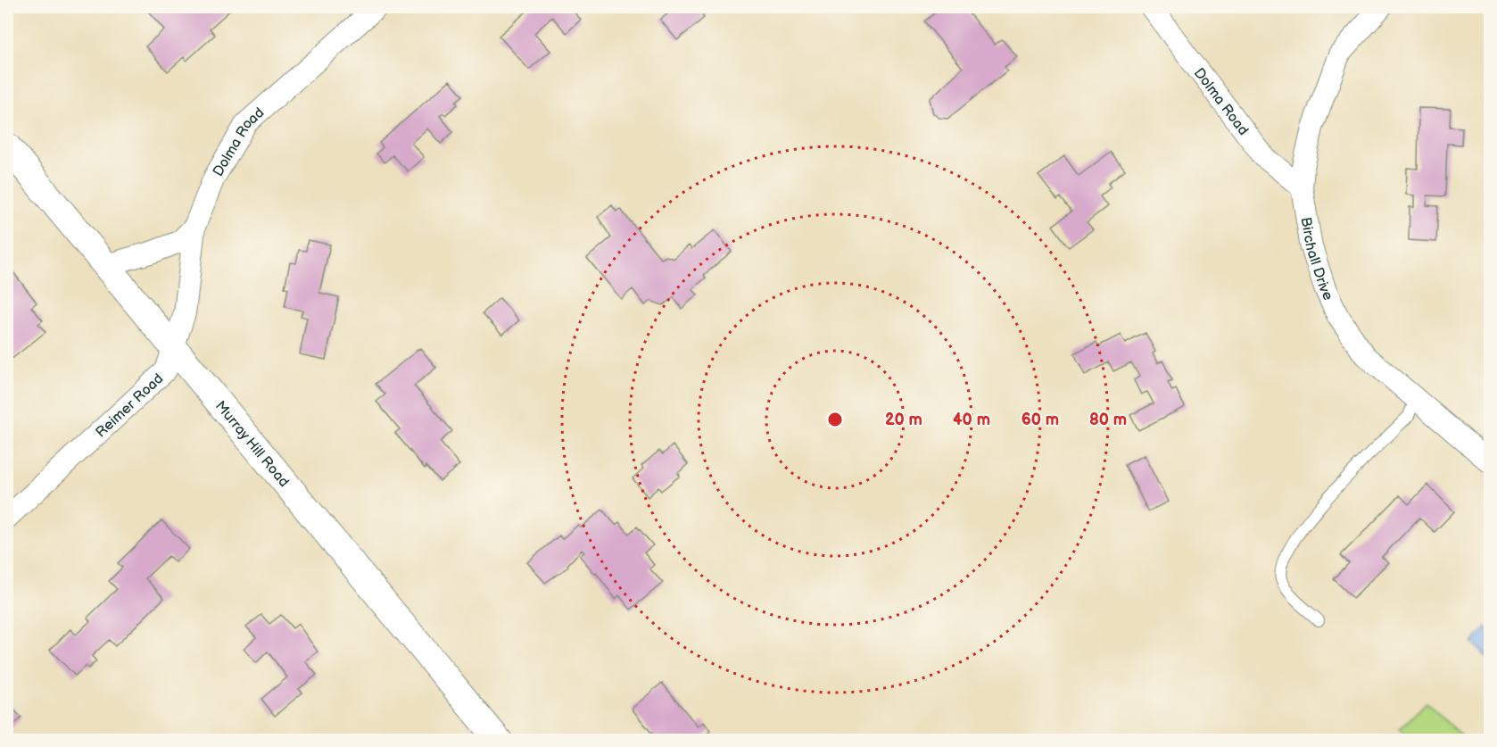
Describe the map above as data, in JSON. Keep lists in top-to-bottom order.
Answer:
{
  "streets": {
    "street": [
      "Dolma Road",
      "Birchall Drive",
      "Reimer Road",
      "Murray Hill Road"
    ]
  },
  "crossings": [
    ["Dolma Road", "Birchall Drive"],
    ["Dolma Road", "Reimer Road"],
    ["Dolma Road", "Murray Hill Road"],
    ["Reimer Road", "Murray Hill Road"]
  ],
  "rings": [
    "20 m",
    "40 m",
    "60 m",
    "80 m"
  ]
}
